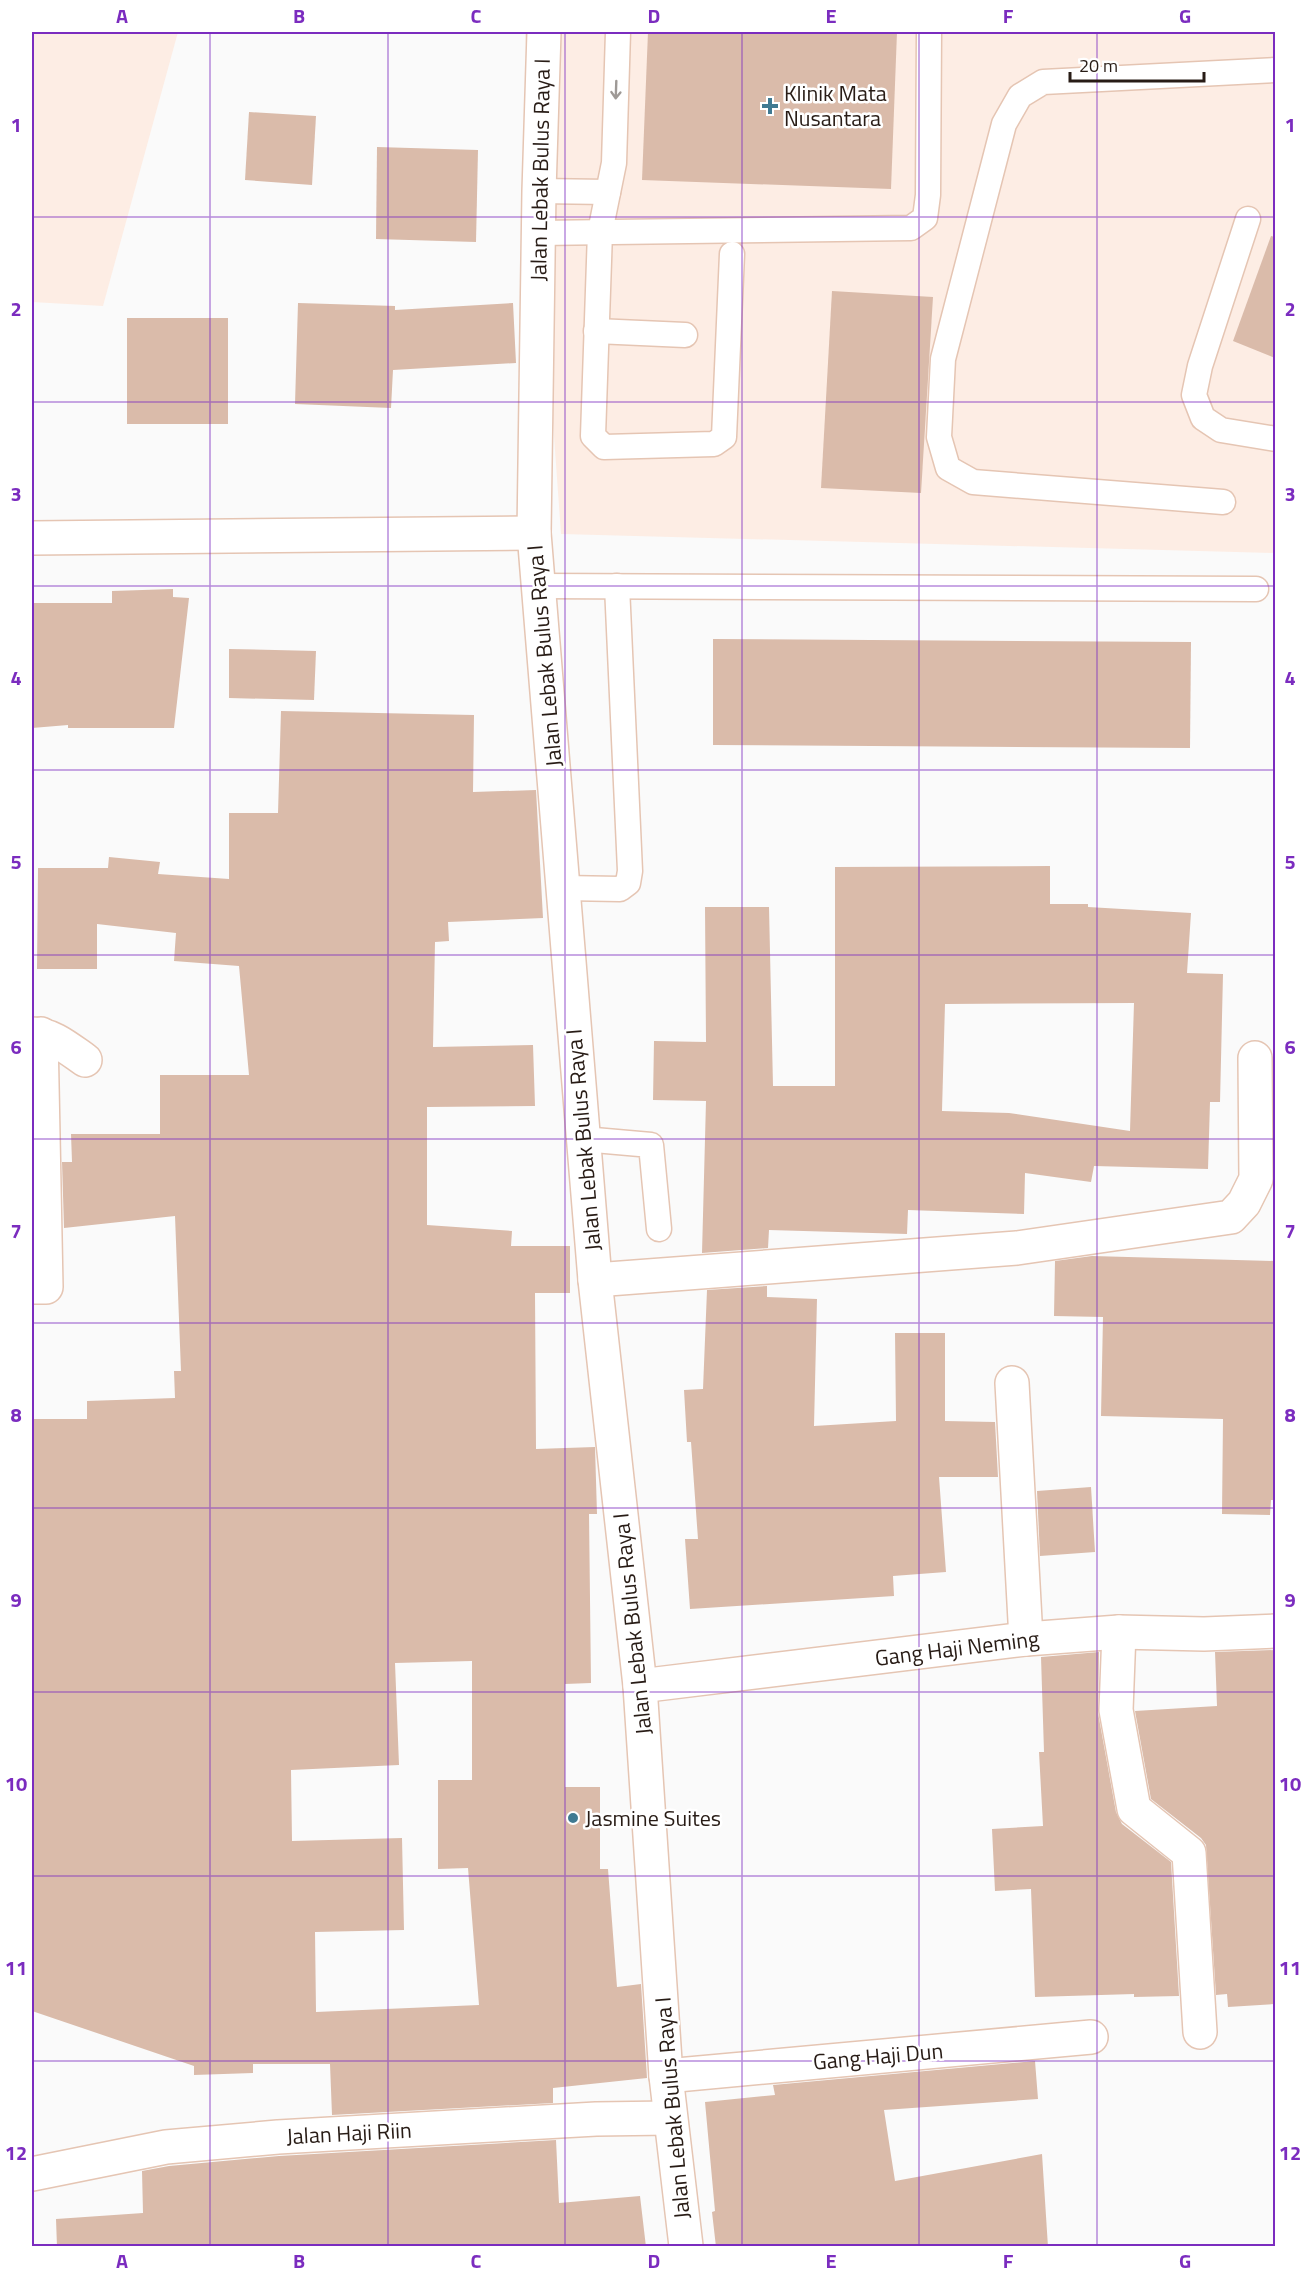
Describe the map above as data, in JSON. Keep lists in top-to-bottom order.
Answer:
{
  "streets": {
    "street": [
      "Jalan Lebak Bulus Raya I",
      "Gang Haji Neming",
      "Gang Haji Dun",
      "Jalan Haji Riin"
    ]
  },
  "crossings": [
    ["Jalan Lebak Bulus Raya I", "Gang Haji Neming"],
    ["Jalan Lebak Bulus Raya I", "Gang Haji Dun"],
    ["Jalan Lebak Bulus Raya I", "Jalan Haji Riin"]
  ],
  "places": {
    "health": ["Klinik Mata Nusantara"],
    "other": ["Jasmine Suites"]
  },
  "scale_bar": "20 m",
  "grid": {
    "columns": [
      "A",
      "B",
      "C",
      "D",
      "E",
      "F",
      "G"
    ],
    "rows": [
      "1",
      "2",
      "3",
      "4",
      "5",
      "6",
      "7",
      "8",
      "9",
      "10",
      "11",
      "12"
    ]
  }
}
